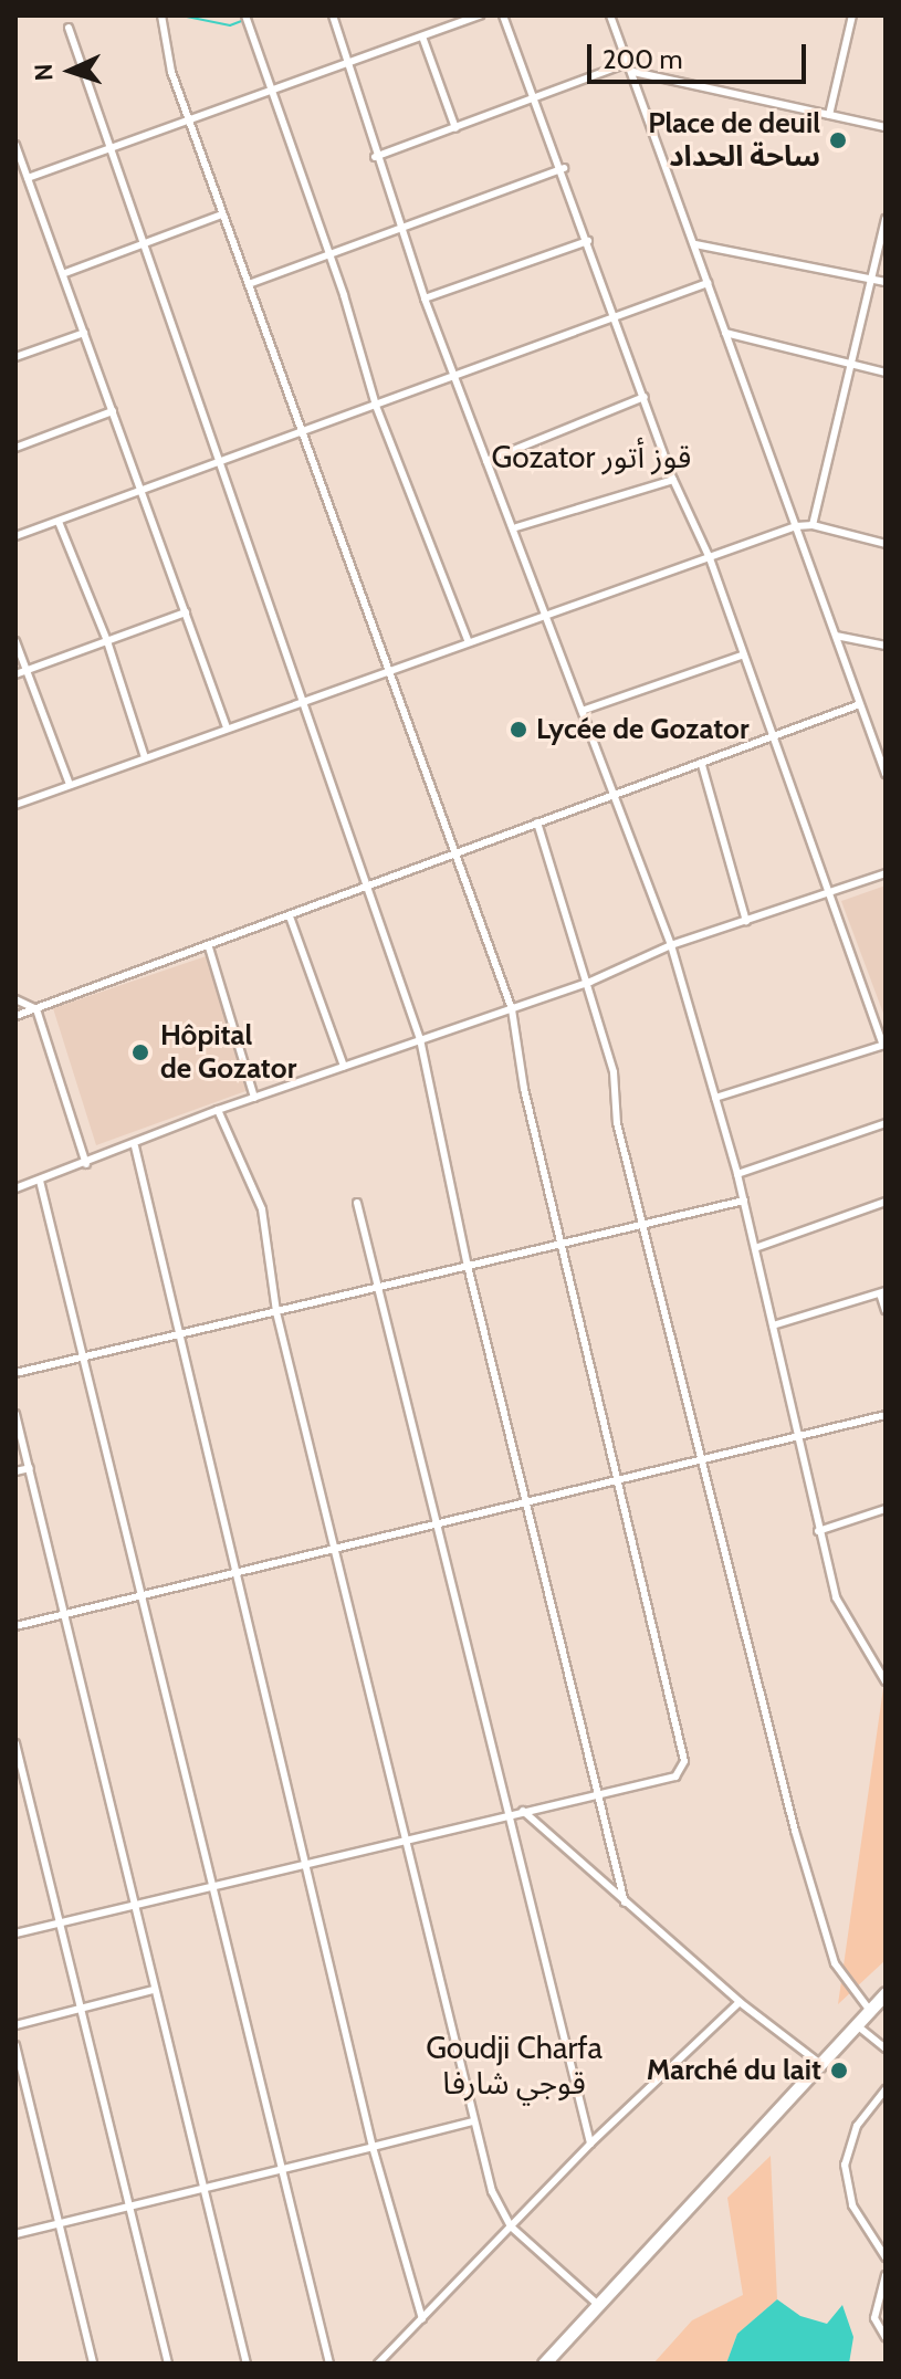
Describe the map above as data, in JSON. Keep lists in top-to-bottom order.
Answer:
{
  "districts": ["Gozator قوز أتور", "Goudji Charfa قوجي شارفا"],
  "places": [
    "Place de deuil ساحة الحداد",
    "Lycée de Gozator",
    "Hôpital de Gozator",
    "Marché du lait"
  ],
  "scale_bar": "200 m",
  "north": "left"
}
